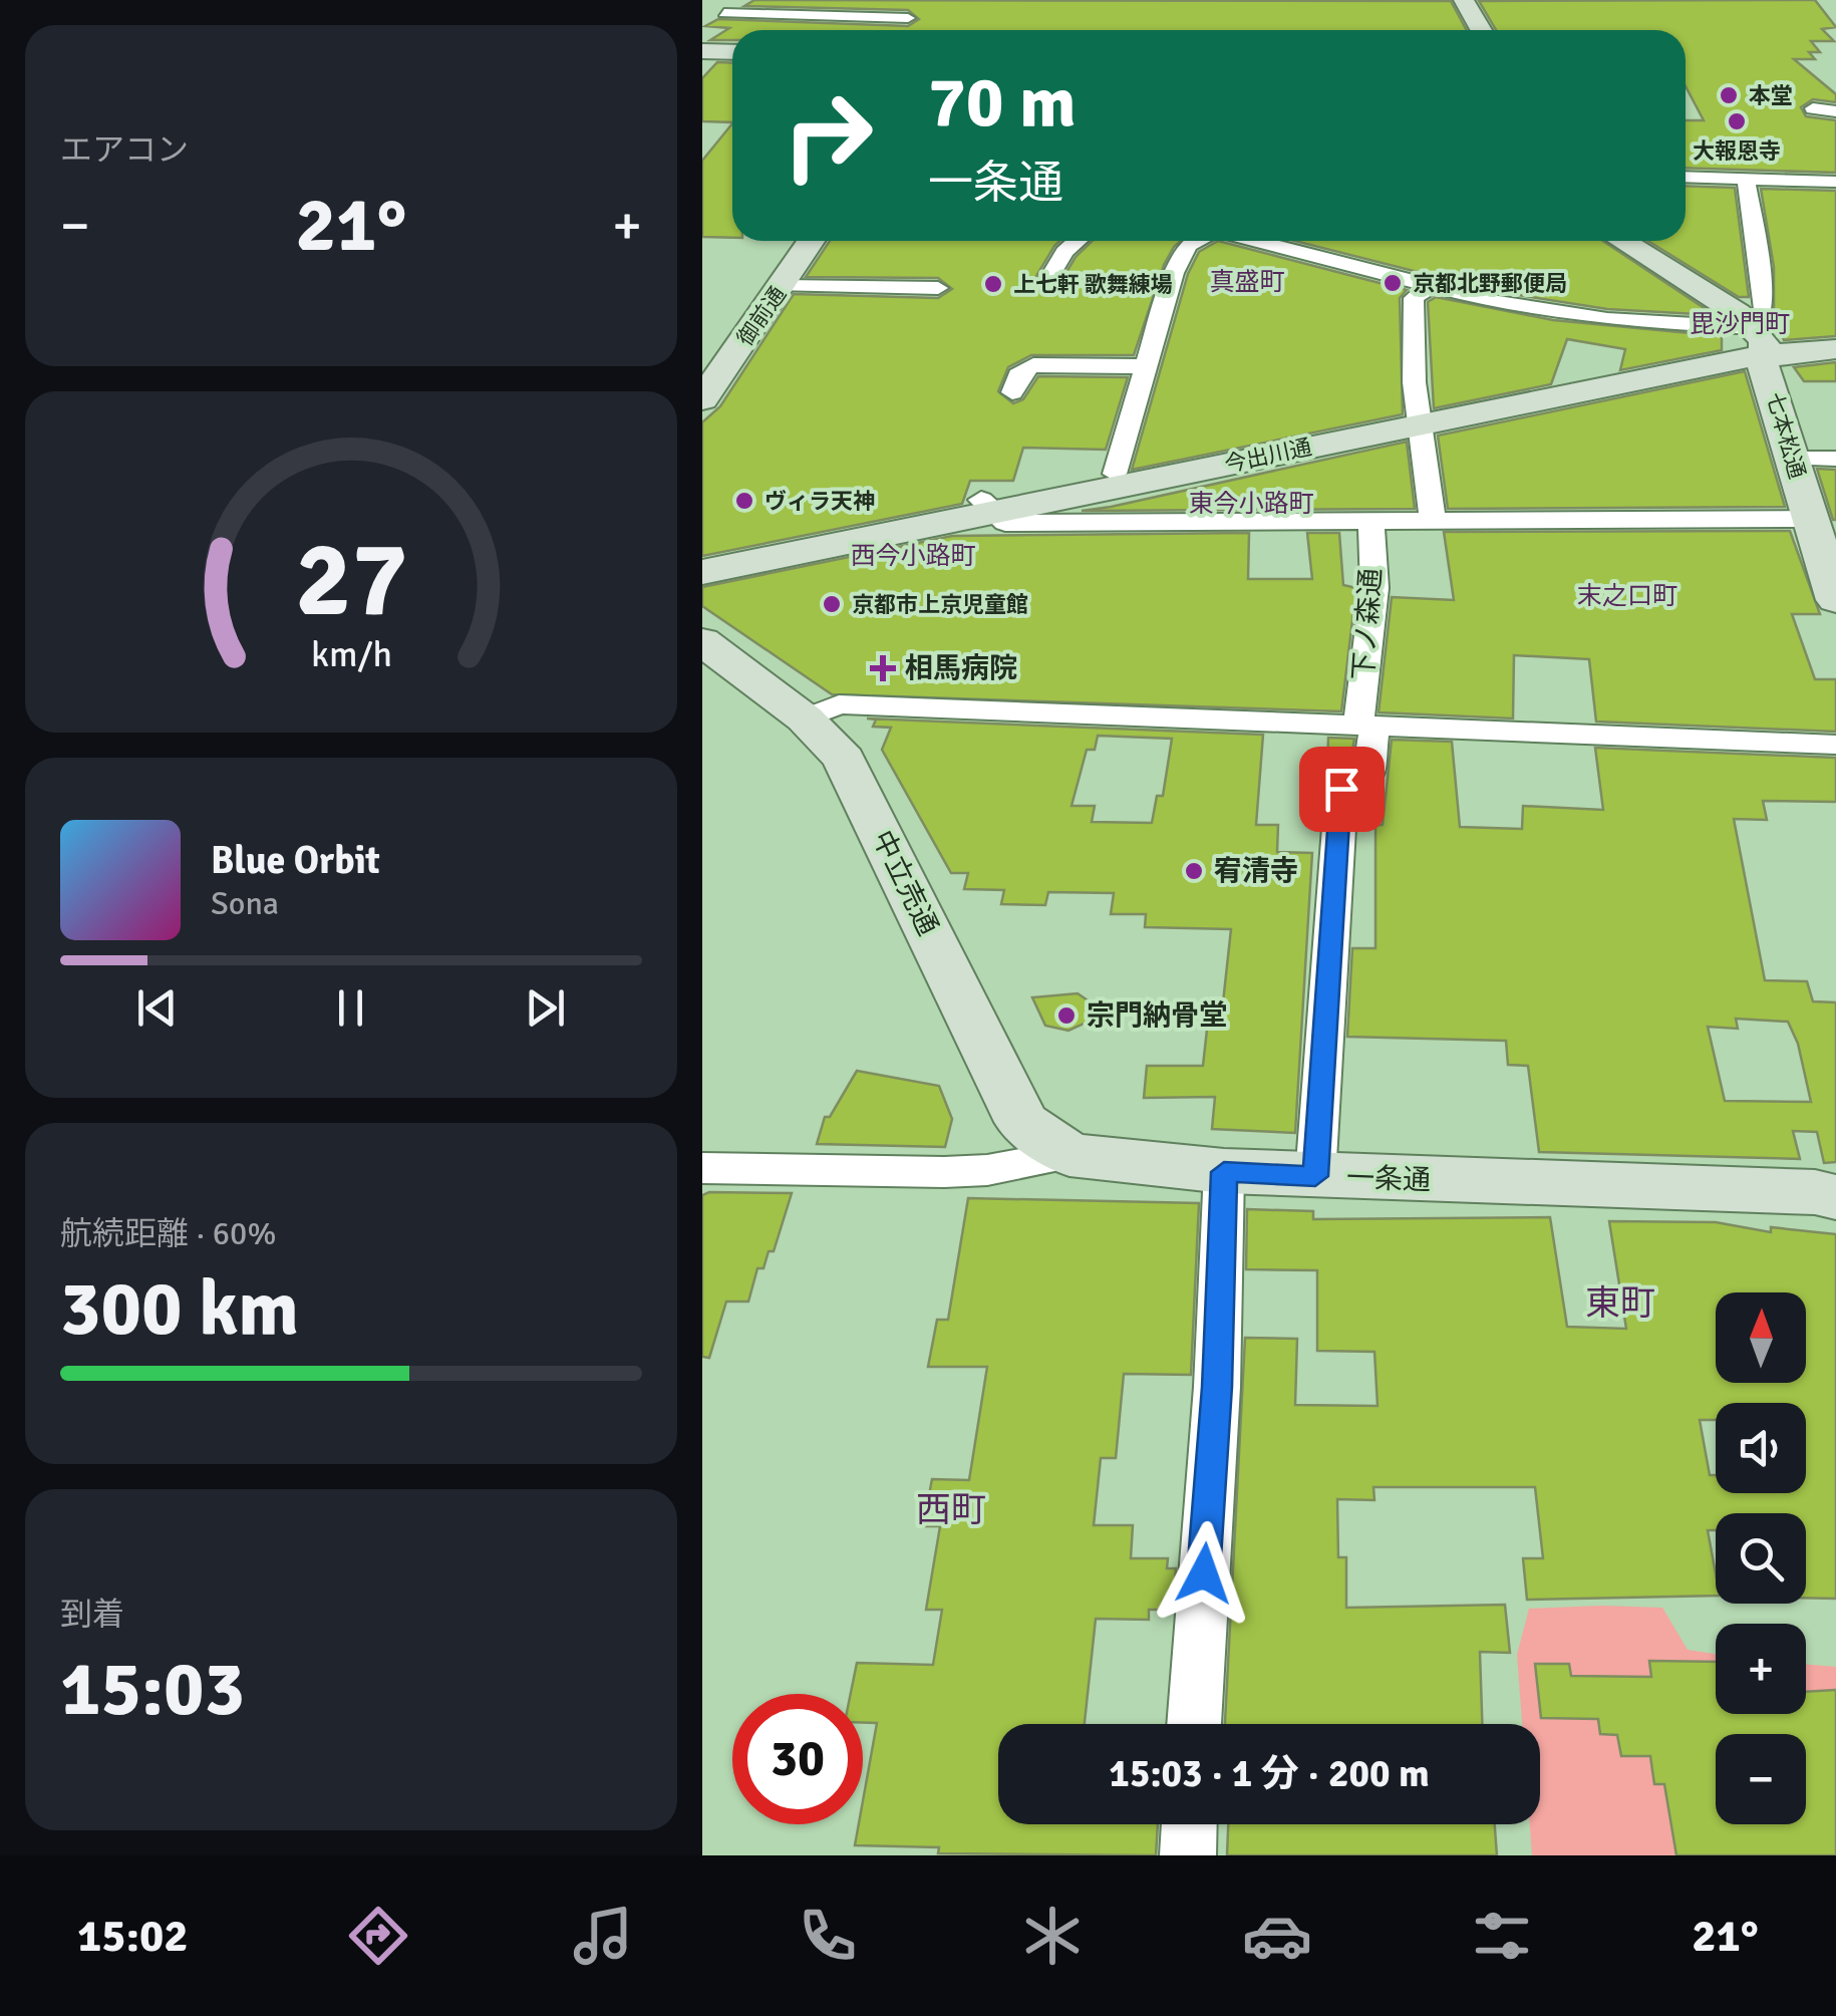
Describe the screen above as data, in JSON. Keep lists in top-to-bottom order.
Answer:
{
  "streets": {
    "street": [
      "御前通",
      "七本松通",
      "今出川通",
      "下ノ森通",
      "中立売通",
      "一条通"
    ]
  },
  "crossings": [
    ["七本松通", "今出川通"],
    ["下ノ森通", "一条通"],
    ["中立売通", "一条通"]
  ],
  "districts": [
    "真盛町",
    "毘沙門町",
    "東今小路町",
    "西今小路町",
    "末之口町",
    "東町",
    "西町"
  ],
  "places": {
    "other": [
      "本堂",
      "大報恩寺",
      "京都北野郵便局",
      "上七軒 歌舞練場",
      "ヴィラ天神",
      "京都市上京児童館",
      "宥清寺",
      "宗門納骨堂"
    ],
    "health": ["相馬病院"]
  },
  "north": "top",
  "page": {
    "tile": [
      "エアコン",
      ["航続距離 · 60%", "300 km"],
      ["到着", "15:03"]
    ],
    "turn": ["70 m", "一条通"],
    "heat": ["−", "21°", "+"],
    "song": ["Blue Orbit", "Sona"],
    "map_buttons": ["+", "−"],
    "limit": "30",
    "trip": "15:03 · 1 分 · 200 m",
    "tabs": ["15:02", "21°"],
    "gauge": ["27", "km/h"]
  }
}
